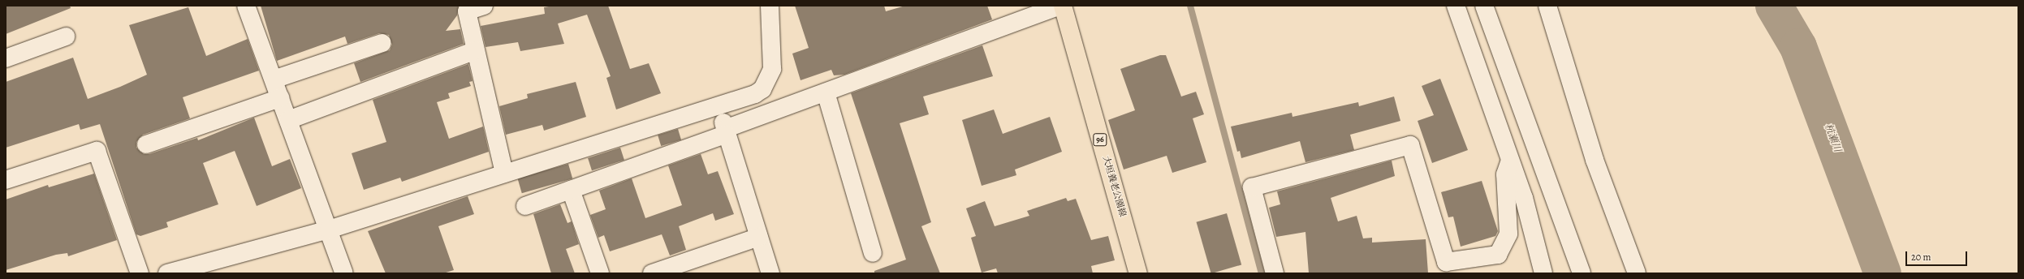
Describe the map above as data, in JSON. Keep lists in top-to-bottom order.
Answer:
{
  "streets": {
    "main road": ["96", "大垣養老公園線"]
  },
  "water": ["杭瀬川"],
  "scale_bar": "20 m"
}
